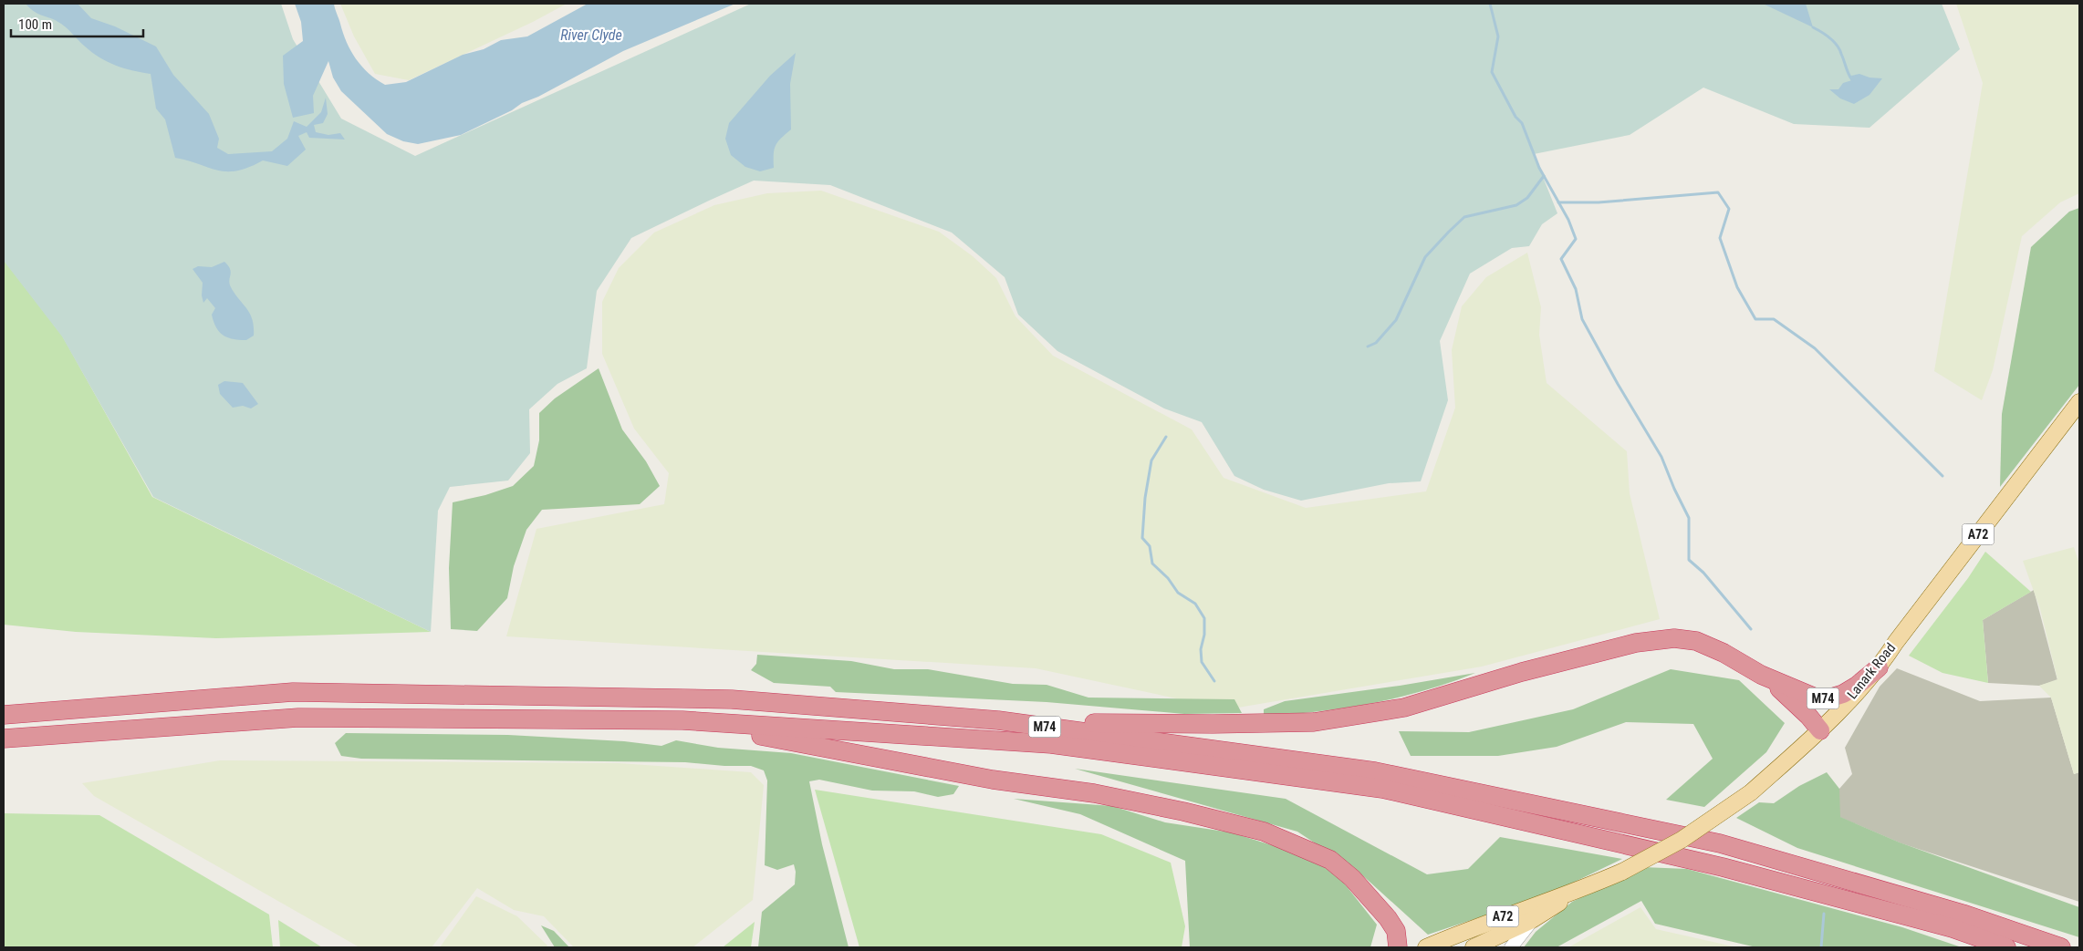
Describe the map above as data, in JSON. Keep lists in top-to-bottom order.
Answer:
{
  "streets": {
    "highway": ["M74"],
    "main road": ["A72", "Lanark Road"]
  },
  "crossings": [
    ["A72", "Lanark Road"],
    ["Lanark Road", "M74"]
  ],
  "water": ["River Clyde"],
  "scale_bar": "100 m"
}
